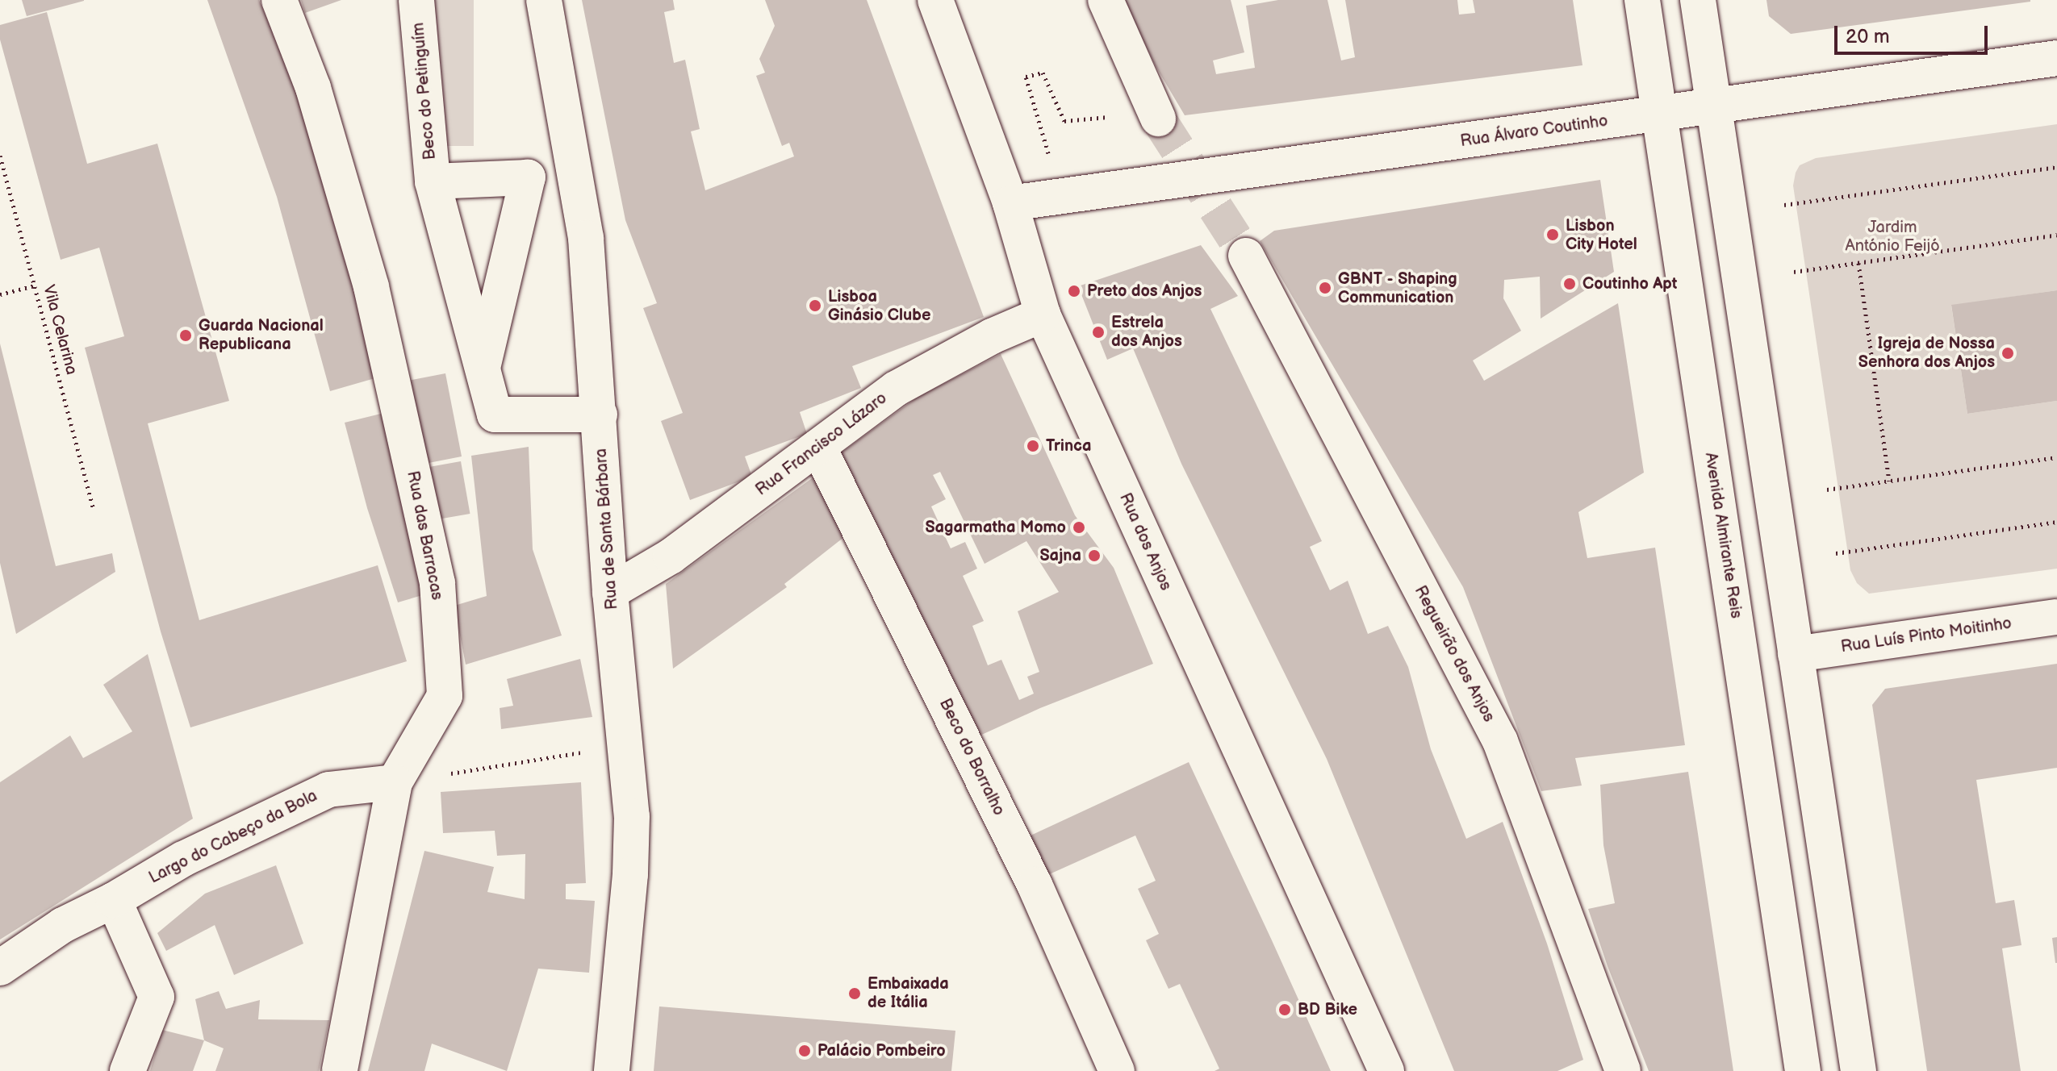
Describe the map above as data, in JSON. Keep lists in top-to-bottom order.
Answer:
{
  "streets": {
    "street": [
      "Beco do Petinguím",
      "Rua Álvaro Coutinho",
      "Rua Francisco Lázaro",
      "Rua de Santa Bárbara",
      "Rua das Barracas",
      "Avenida Almirante Reis",
      "Rua dos Anjos",
      "Rua Luís Pinto Moitinho",
      "Regueirão dos Anjos",
      "Beco do Borralho",
      "Largo do Cabeço da Bola"
    ],
    "path": ["Vila Celarina"]
  },
  "crossings": [
    ["Beco do Petinguím", "Rua de Santa Bárbara"],
    ["Rua Álvaro Coutinho", "Avenida Almirante Reis"],
    ["Rua Álvaro Coutinho", "Rua dos Anjos"],
    ["Rua Francisco Lázaro", "Rua de Santa Bárbara"],
    ["Rua Francisco Lázaro", "Rua dos Anjos"],
    ["Rua Francisco Lázaro", "Beco do Borralho"],
    ["Rua das Barracas", "Largo do Cabeço da Bola"]
  ],
  "parks": ["Jardim António Feijó"],
  "places": [
    "Lisbon City Hotel",
    "Coutinho Apt",
    "GBNT - Shaping Communication",
    "Preto dos Anjos",
    "Lisboa Ginásio Clube",
    "Estrela dos Anjos",
    "Guarda Nacional Republicana",
    "Igreja de Nossa Senhora dos Anjos",
    "Trinca",
    "Sagarmatha Momo",
    "Sajna",
    "Embaixada de Itália",
    "BD Bike",
    "Palácio Pombeiro"
  ],
  "scale_bar": "20 m"
}
